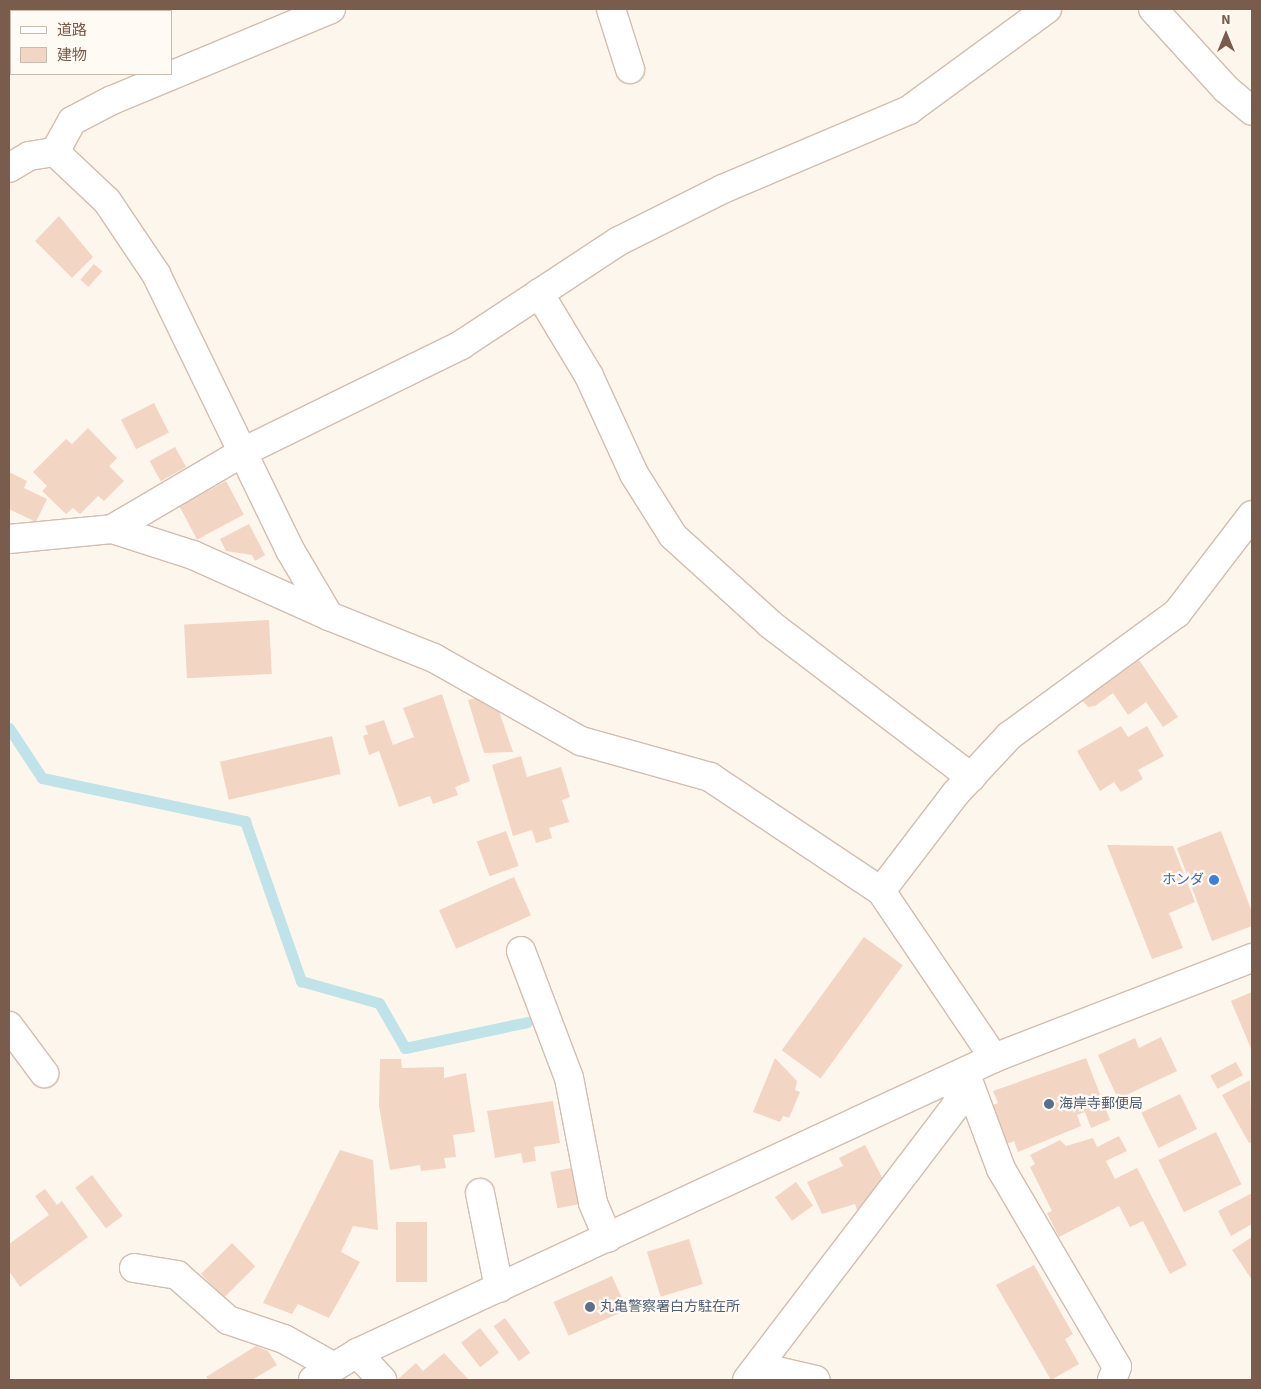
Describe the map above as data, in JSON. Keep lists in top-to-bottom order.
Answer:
{
  "places": ["ホンダ", "海岸寺郵便局", "丸亀警察署白方駐在所"],
  "legend": ["道路", "建物"],
  "north": "top"
}
